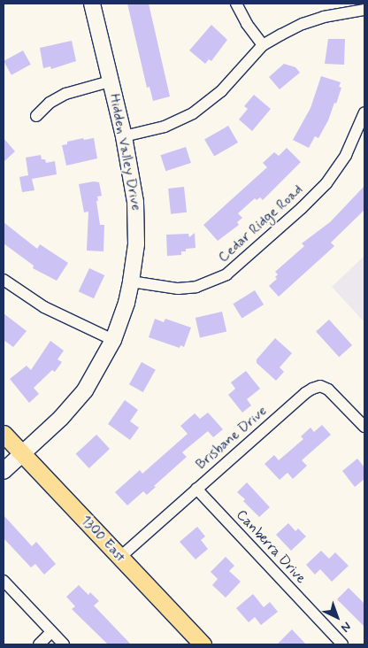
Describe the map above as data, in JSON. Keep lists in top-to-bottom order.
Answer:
{
  "streets": {
    "main road": ["1300 East"],
    "street": [
      "Hidden Valley Drive",
      "Cedar Ridge Road",
      "Brisbane Drive",
      "Canberra Drive"
    ]
  },
  "crossings": [
    ["Hidden Valley Drive", "Cedar Ridge Road"],
    ["Hidden Valley Drive", "1300 East"],
    ["Brisbane Drive", "1300 East"],
    ["Brisbane Drive", "Canberra Drive"]
  ],
  "north": "bottom right"
}
